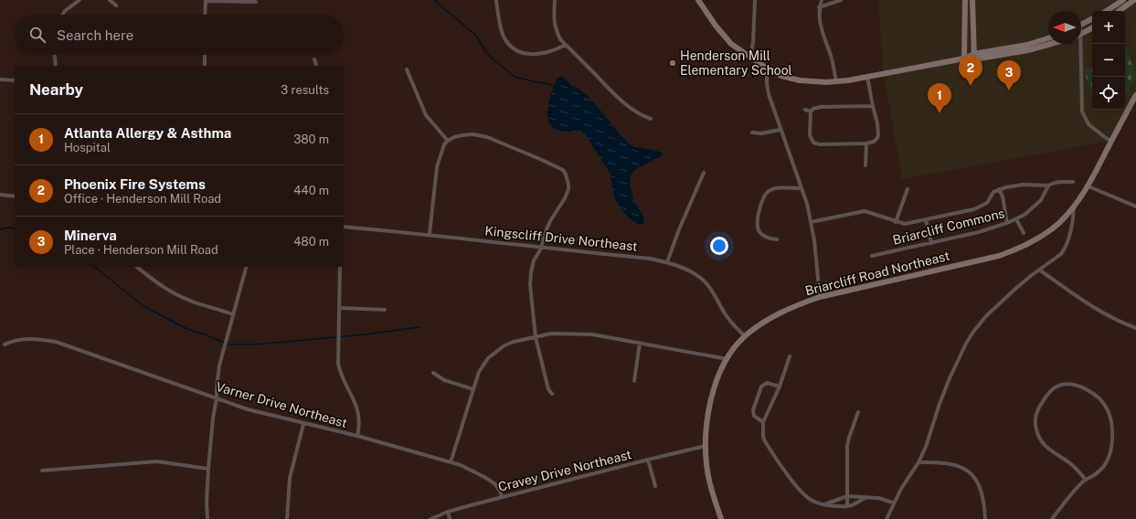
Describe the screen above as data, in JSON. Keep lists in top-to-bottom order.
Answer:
{
  "streets": {
    "street": [
      "Briarcliff Commons",
      "Kingscliff Drive Northeast",
      "Briarcliff Road Northeast",
      "Varner Drive Northeast",
      "Cravey Drive Northeast"
    ]
  },
  "crossings": [
    ["Kingscliff Drive Northeast", "Briarcliff Road Northeast"],
    ["Briarcliff Road Northeast", "Cravey Drive Northeast"],
    ["Varner Drive Northeast", "Cravey Drive Northeast"]
  ],
  "places": ["Henderson Mill Elementary School"],
  "north": "left",
  "page": {
    "map_buttons": ["+", "−"],
    "search": "Search here",
    "pins": ["2", "3", "1"],
    "heading": ["Nearby", "3 results"],
    "list": [
      {
        "mark": "1",
        "name": "Atlanta Allergy & Asthma",
        "note": "Hospital",
        "value": "380 m"
      },
      {
        "mark": "2",
        "name": "Phoenix Fire Systems",
        "note": "Office · Henderson Mill Road",
        "value": "440 m"
      },
      {
        "mark": "3",
        "name": "Minerva",
        "note": "Place · Henderson Mill Road",
        "value": "480 m"
      }
    ]
  }
}
